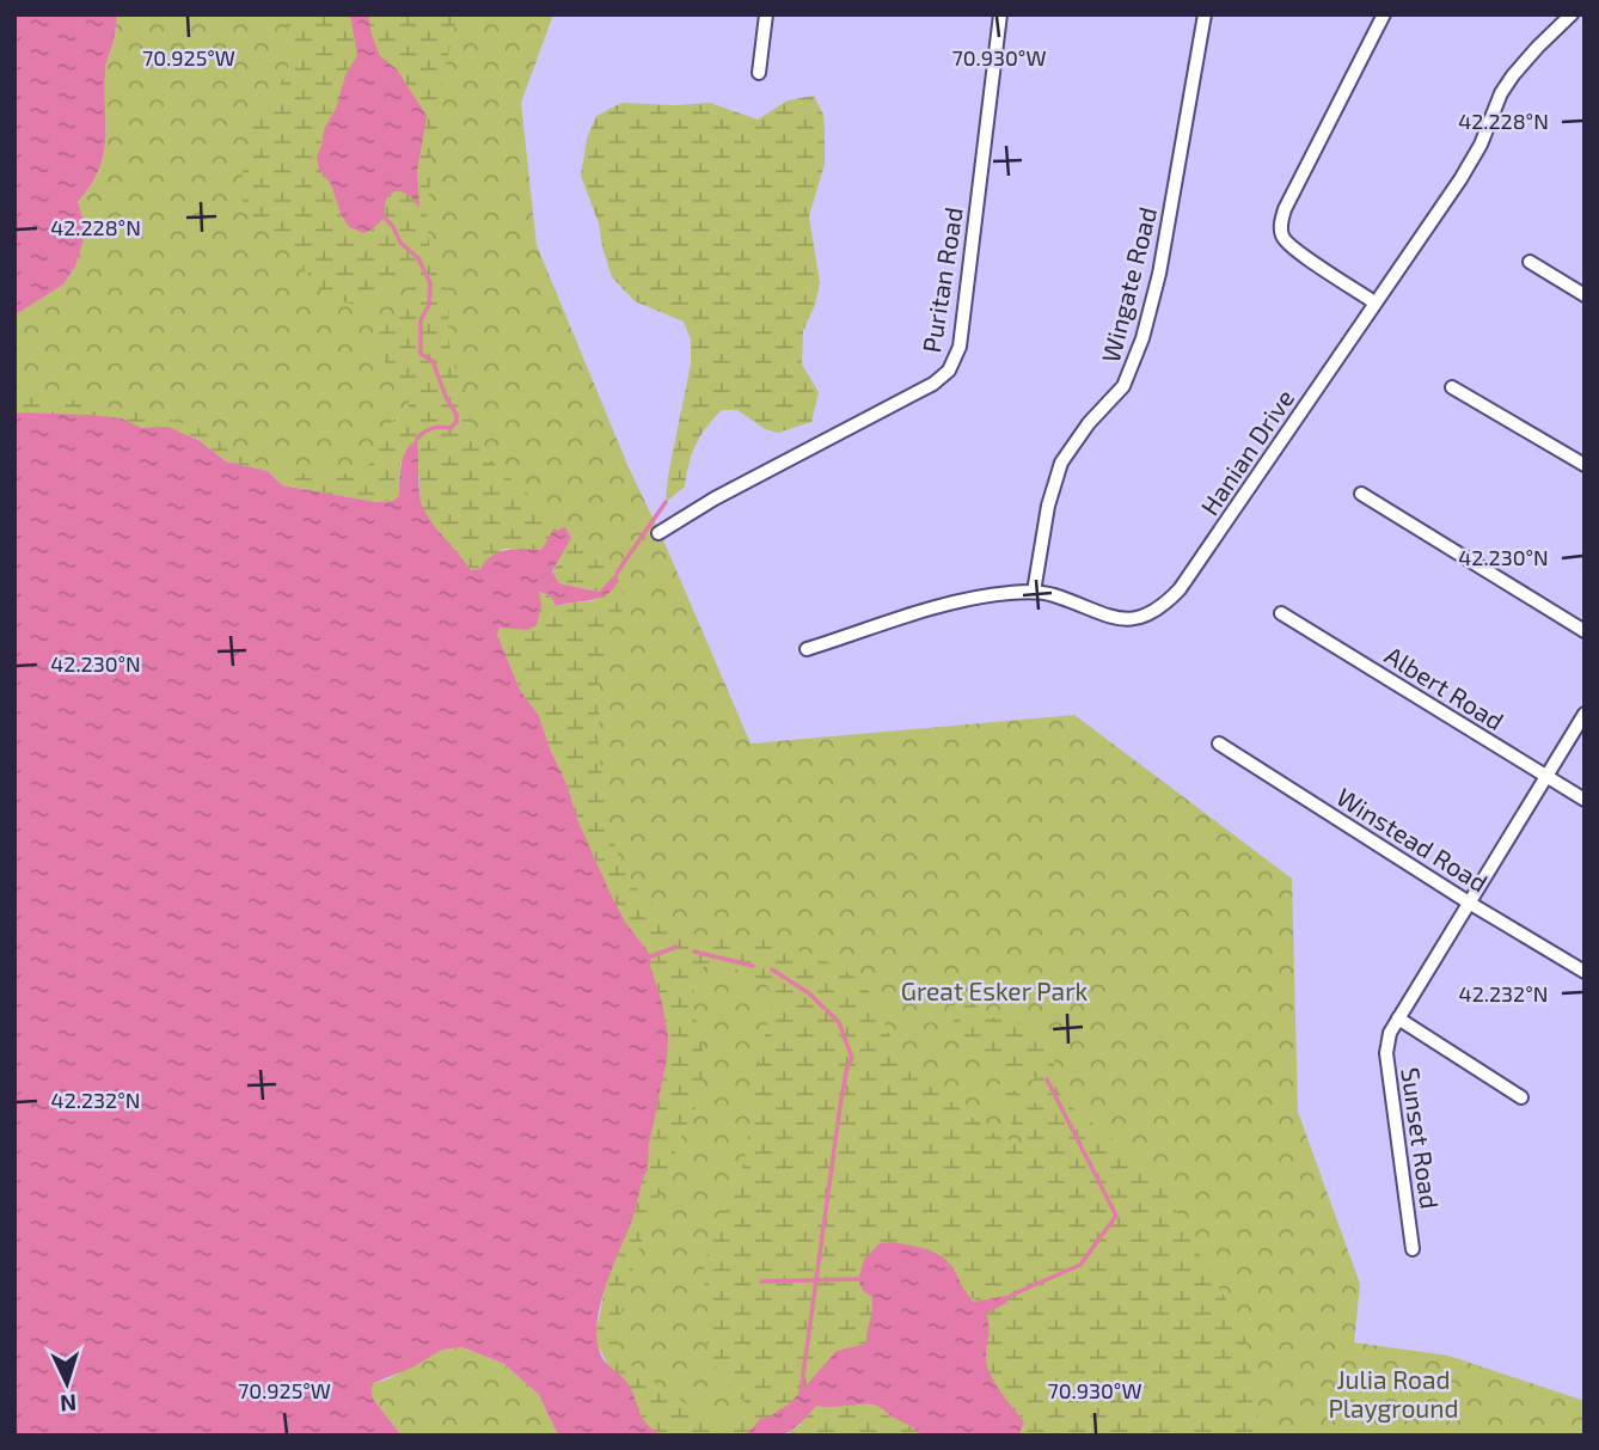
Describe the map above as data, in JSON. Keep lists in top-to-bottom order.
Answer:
{
  "streets": {
    "street": [
      "Puritan Road",
      "Wingate Road",
      "Hanian Drive",
      "Albert Road",
      "Winstead Road",
      "Sunset Road"
    ]
  },
  "crossings": [
    ["Wingate Road", "Hanian Drive"]
  ],
  "parks": ["Great Esker Park", "Julia Road Playground"],
  "north": "bottom",
  "coordinates": [
    "70.925°W",
    "70.930°W",
    "42.228°N",
    "42.230°N",
    "42.232°N"
  ]
}
